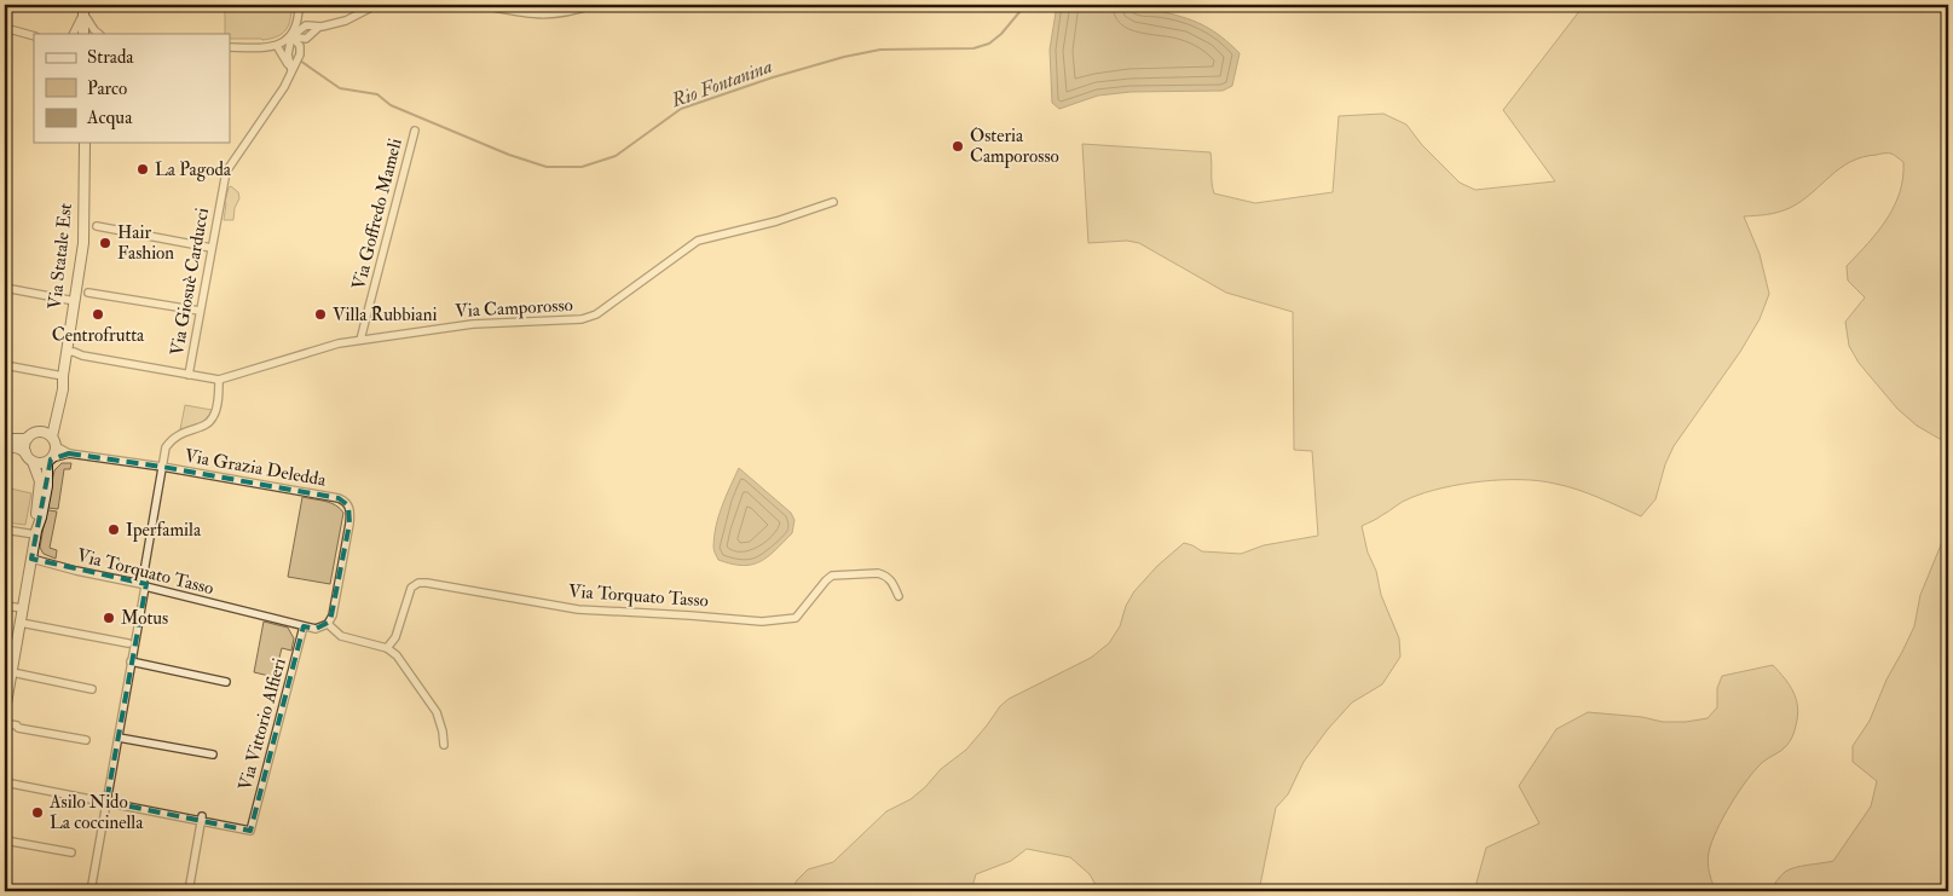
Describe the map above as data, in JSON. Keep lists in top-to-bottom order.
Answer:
{
  "streets": {
    "street": [
      "Via Goffredo Mameli",
      "Via Statale Est",
      "Via Giosuè Carducci",
      "Via Camporosso",
      "Via Grazia Deledda",
      "Via Torquato Tasso",
      "Via Vittorio Alfieri"
    ]
  },
  "crossings": [
    ["Via Goffredo Mameli", "Via Camporosso"],
    ["Via Statale Est", "Via Camporosso"],
    ["Via Statale Est", "Via Grazia Deledda"],
    ["Via Giosuè Carducci", "Via Camporosso"],
    ["Via Grazia Deledda", "Via Torquato Tasso"],
    ["Via Torquato Tasso", "Via Vittorio Alfieri"]
  ],
  "water": ["Rio Fontanina"],
  "places": [
    "Osteria Camporosso",
    "La Pagoda",
    "Hair Fashion",
    "Centrofrutta",
    "Villa Rubbiani",
    "Iperfamila",
    "Motus",
    "Asilo Nido La coccinella"
  ],
  "legend": ["Strada", "Parco", "Acqua"]
}
